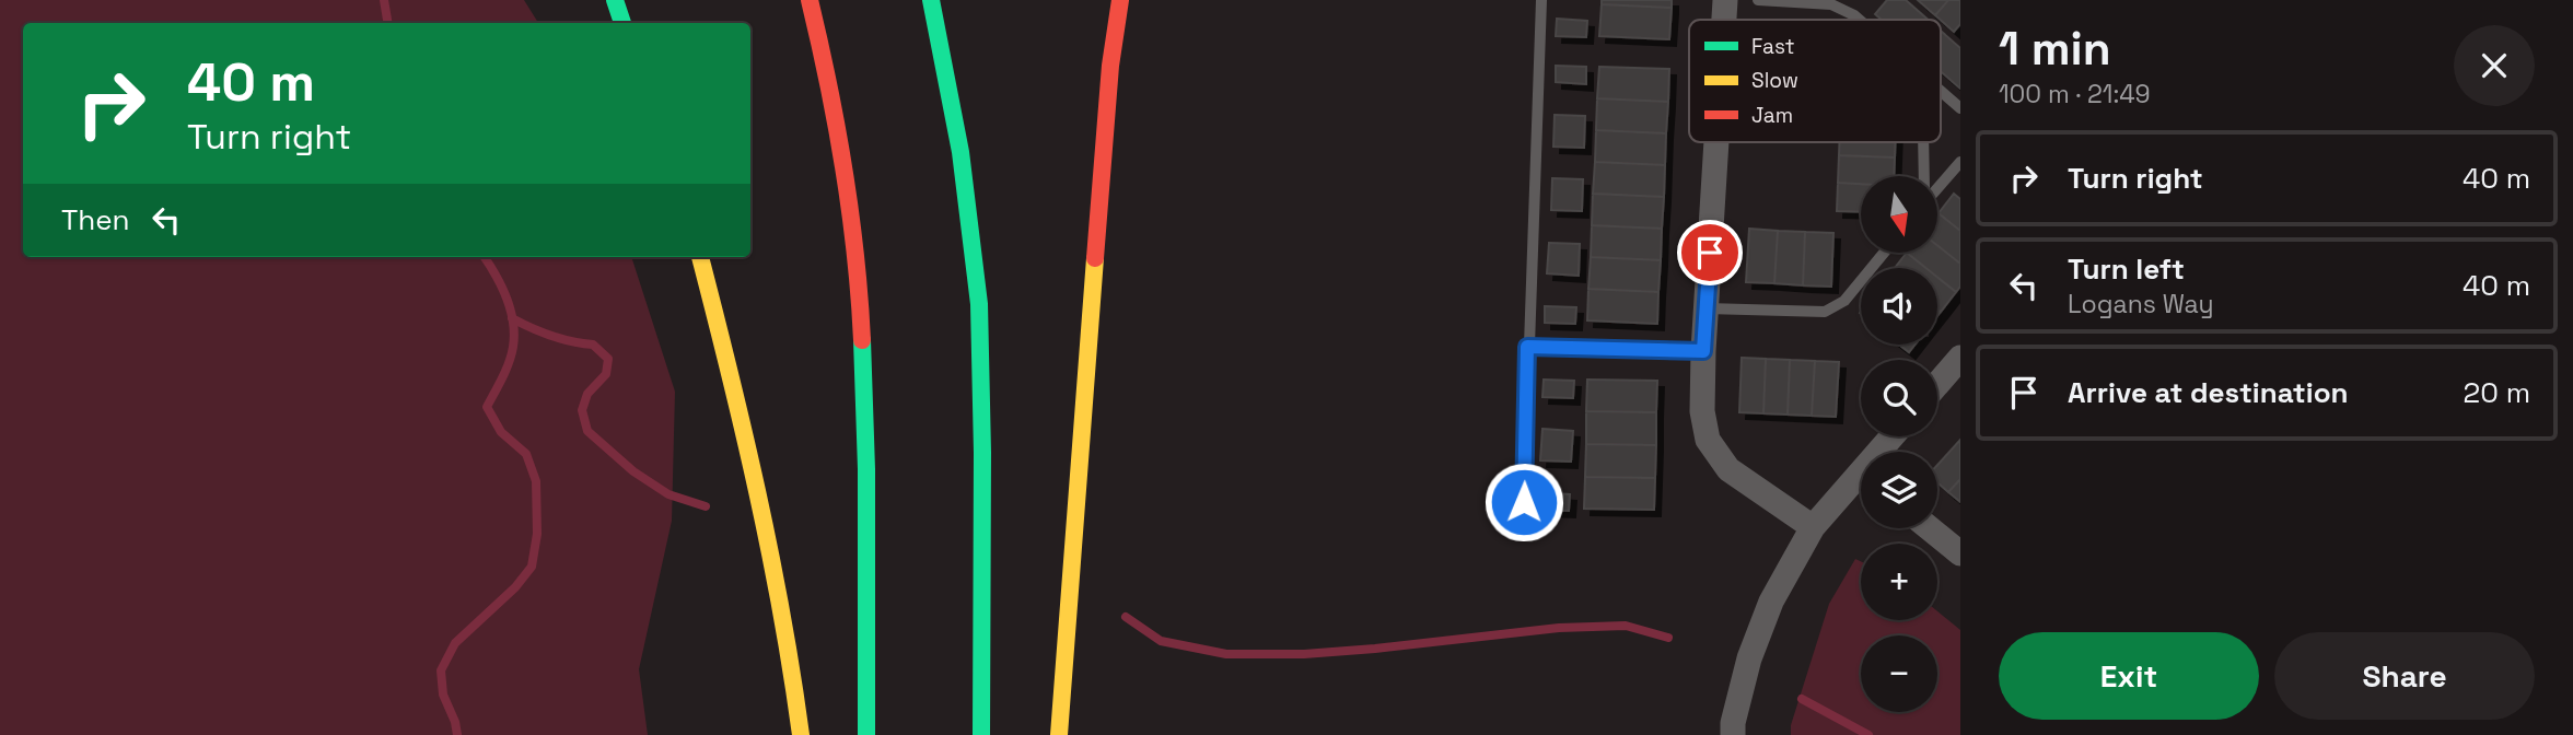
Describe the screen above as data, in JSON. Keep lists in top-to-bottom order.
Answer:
{
  "legend": ["Fast", "Slow", "Jam"],
  "north": "bottom",
  "page": {
    "heading": ["1 min", "100 m · 21:49"],
    "turn": ["40 m", "Turn right"],
    "list": [
      {
        "name": "Turn right",
        "value": "40 m"
      },
      {
        "name": "Turn left",
        "note": "Logans Way",
        "value": "40 m"
      },
      {
        "name": "Arrive at destination",
        "value": "20 m"
      }
    ],
    "map_buttons": ["+", "−"],
    "then": "Then",
    "buttons": ["Exit", "Share"]
  }
}
